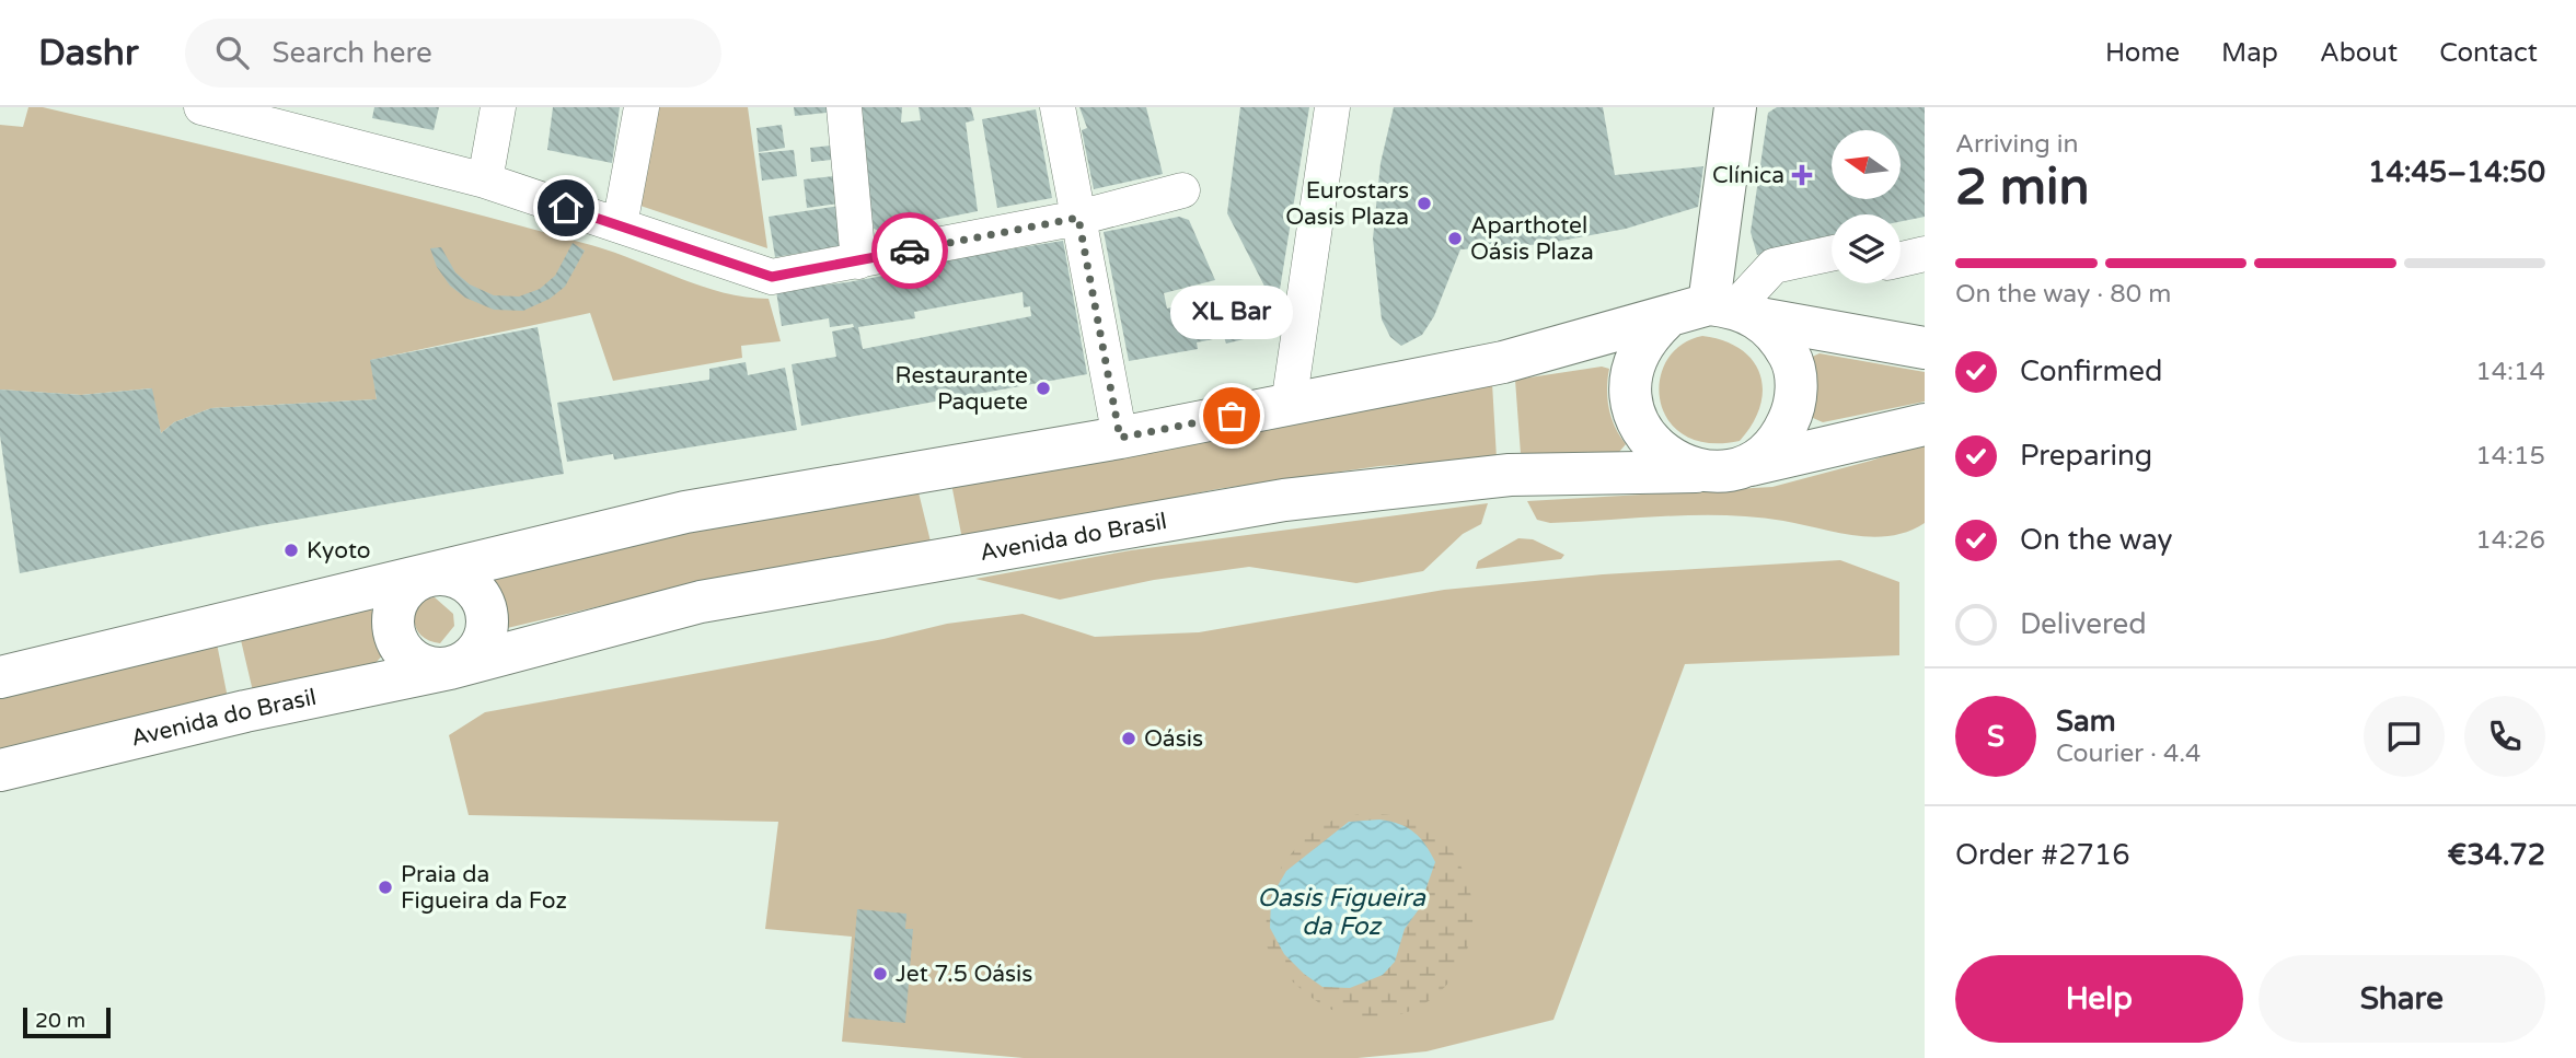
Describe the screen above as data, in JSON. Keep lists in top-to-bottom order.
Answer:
{
  "streets": {
    "main road": ["Avenida do Brasil"]
  },
  "water": ["Oasis Figueira da Foz"],
  "places": {
    "health": ["Clínica"],
    "other": [
      "Eurostars Oasis Plaza",
      "Aparthotel Oásis Plaza",
      "Restaurante Paquete",
      "XL Bar",
      "Kyoto",
      "Oásis",
      "Praia da Figueira da Foz",
      "Jet 7.5 Oásis"
    ]
  },
  "scale_bar": "20 m",
  "north": "left",
  "page": {
    "header": "Dashr",
    "search": "Search here",
    "nav": [
      "Home",
      "Map",
      "About",
      "Contact"
    ],
    "heading": ["2 min", "Arriving in", "14:45–14:50"],
    "panel": [
      "Sam",
      "Courier · 4.4",
      "Order #2716",
      "€34.72"
    ],
    "bar": "On the way · 80 m",
    "bubble": "XL Bar",
    "list": [
      ["Confirmed", "14:14"],
      ["Preparing", "14:15"],
      ["On the way", "14:26"],
      "Delivered"
    ],
    "round": "S",
    "buttons": ["Help", "Share"],
    "scale": "20 m"
  }
}
